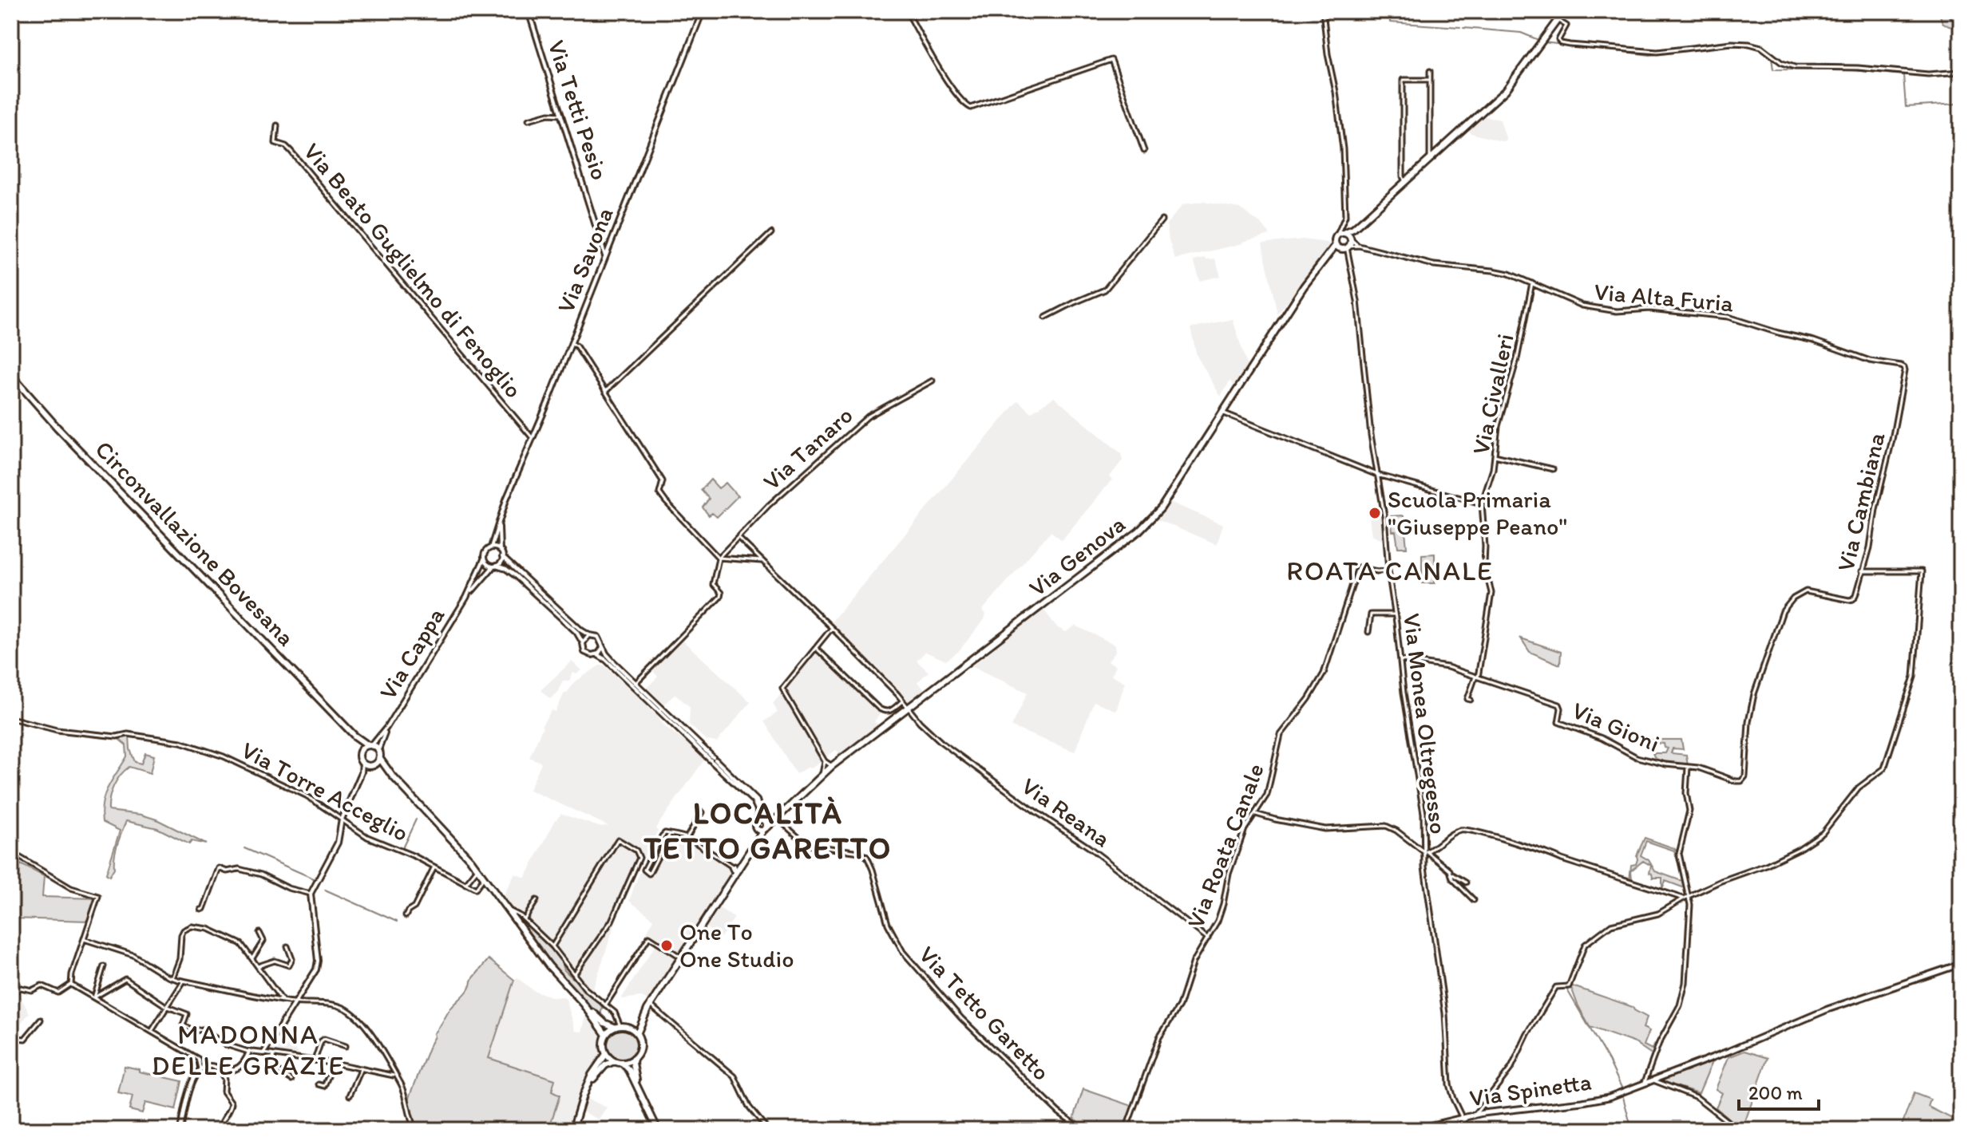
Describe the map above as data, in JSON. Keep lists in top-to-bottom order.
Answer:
{
  "streets": {
    "main road": ["Circonvallazione Bovesana", "Via Genova", "Via Spinetta"],
    "street": [
      "Via Tetti Pesio",
      "Via Savona",
      "Via Beato Guglielmo di Fenoglio",
      "Via Alta Furia",
      "Via Civalleri",
      "Via Tanaro",
      "Via Cambiana",
      "Via Cappa",
      "Via Monea Oltregesso",
      "Via Gioni",
      "Via Torre Acceglio",
      "Via Reana",
      "Via Roata Canale",
      "Via Tetto Garetto"
    ]
  },
  "crossings": [
    ["Via Tetti Pesio", "Via Savona"],
    ["Via Savona", "Via Beato Guglielmo di Fenoglio"],
    ["Via Savona", "Via Cappa"],
    ["Via Alta Furia", "Via Civalleri"],
    ["Via Alta Furia", "Via Cambiana"],
    ["Via Tanaro", "Via Reana"],
    ["Via Cambiana", "Via Gioni"],
    ["Via Genova", "Via Monea Oltregesso"],
    ["Via Genova", "Via Reana"],
    ["Via Genova", "Via Tetto Garetto"],
    ["Via Monea Oltregesso", "Via Gioni"],
    ["Via Monea Oltregesso", "Via Roata Canale"],
    ["Via Monea Oltregesso", "Via Spinetta"],
    ["Via Reana", "Via Roata Canale"]
  ],
  "districts": ["ROATA CANALE", "LOCALITÀ TETTO GARETTO", "MADONNA DELLE GRAZIE"],
  "places": ["Scuola Primaria \"Giuseppe Peano\"", "One To One Studio"],
  "scale_bar": "200 m"
}
